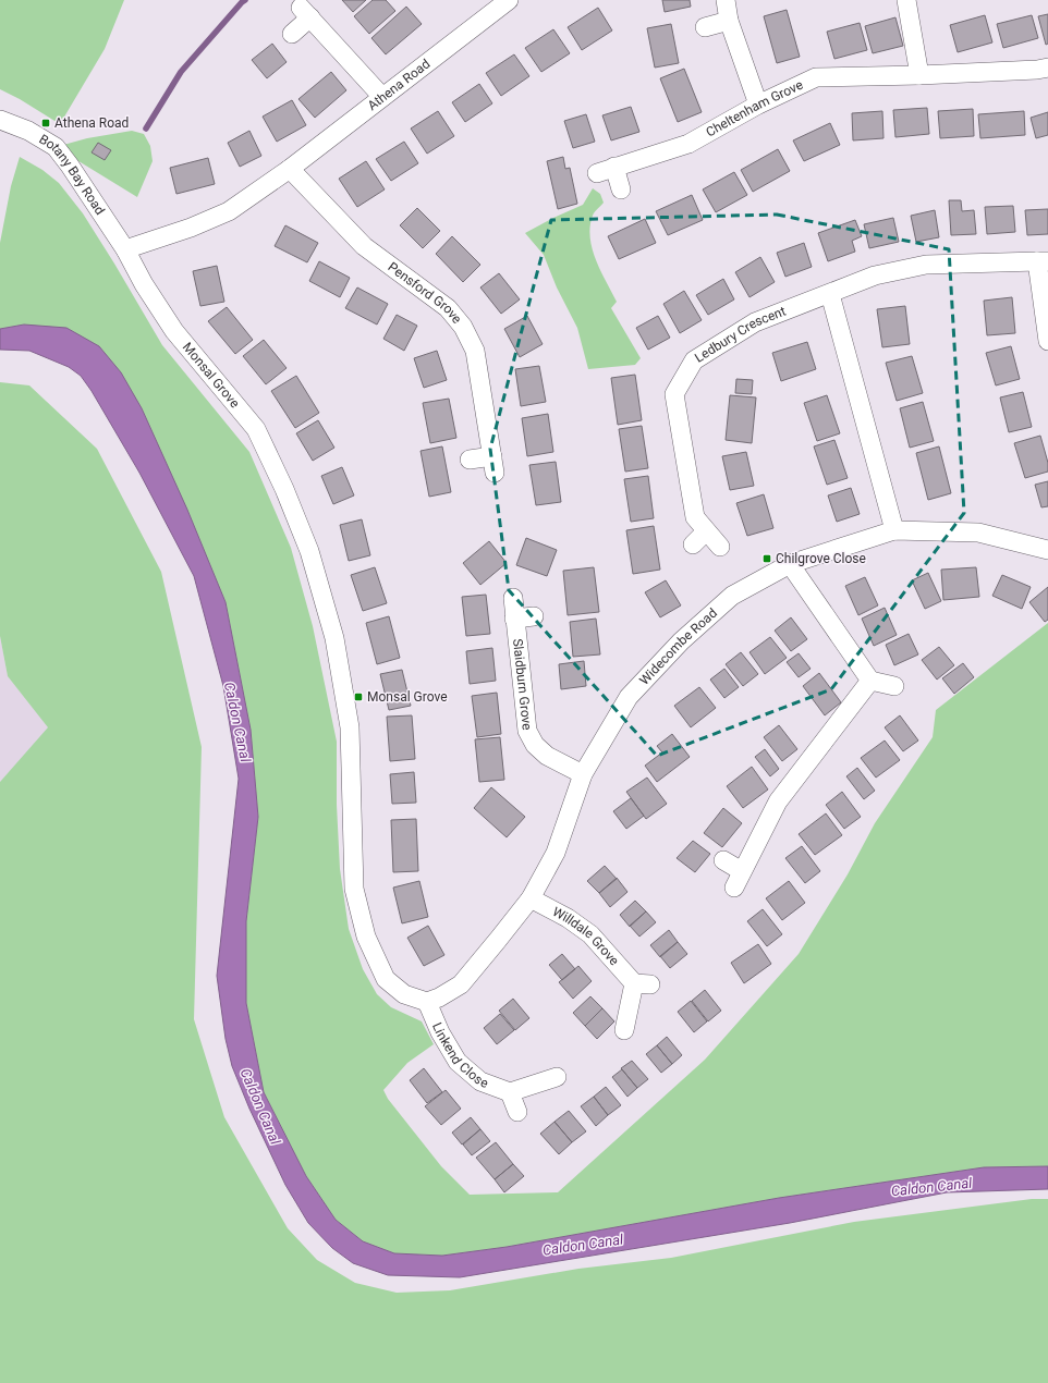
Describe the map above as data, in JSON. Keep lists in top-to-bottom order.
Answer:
{
  "streets": {
    "street": [
      "Athena Road",
      "Cheltenham Grove",
      "Botany Bay Road",
      "Pensford Grove",
      "Ledbury Crescent",
      "Monsal Grove",
      "Widecombe Road",
      "Slaidburn Grove",
      "Willdale Grove",
      "Linkend Close"
    ]
  },
  "crossings": [
    ["Athena Road", "Botany Bay Road"],
    ["Athena Road", "Pensford Grove"],
    ["Athena Road", "Monsal Grove"],
    ["Botany Bay Road", "Monsal Grove"],
    ["Monsal Grove", "Widecombe Road"],
    ["Monsal Grove", "Linkend Close"],
    ["Widecombe Road", "Slaidburn Grove"],
    ["Widecombe Road", "Willdale Grove"],
    ["Widecombe Road", "Linkend Close"]
  ],
  "water": ["Caldon Canal"],
  "places": {
    "transit": ["Athena Road", "Chilgrove Close", "Monsal Grove"]
  }
}
